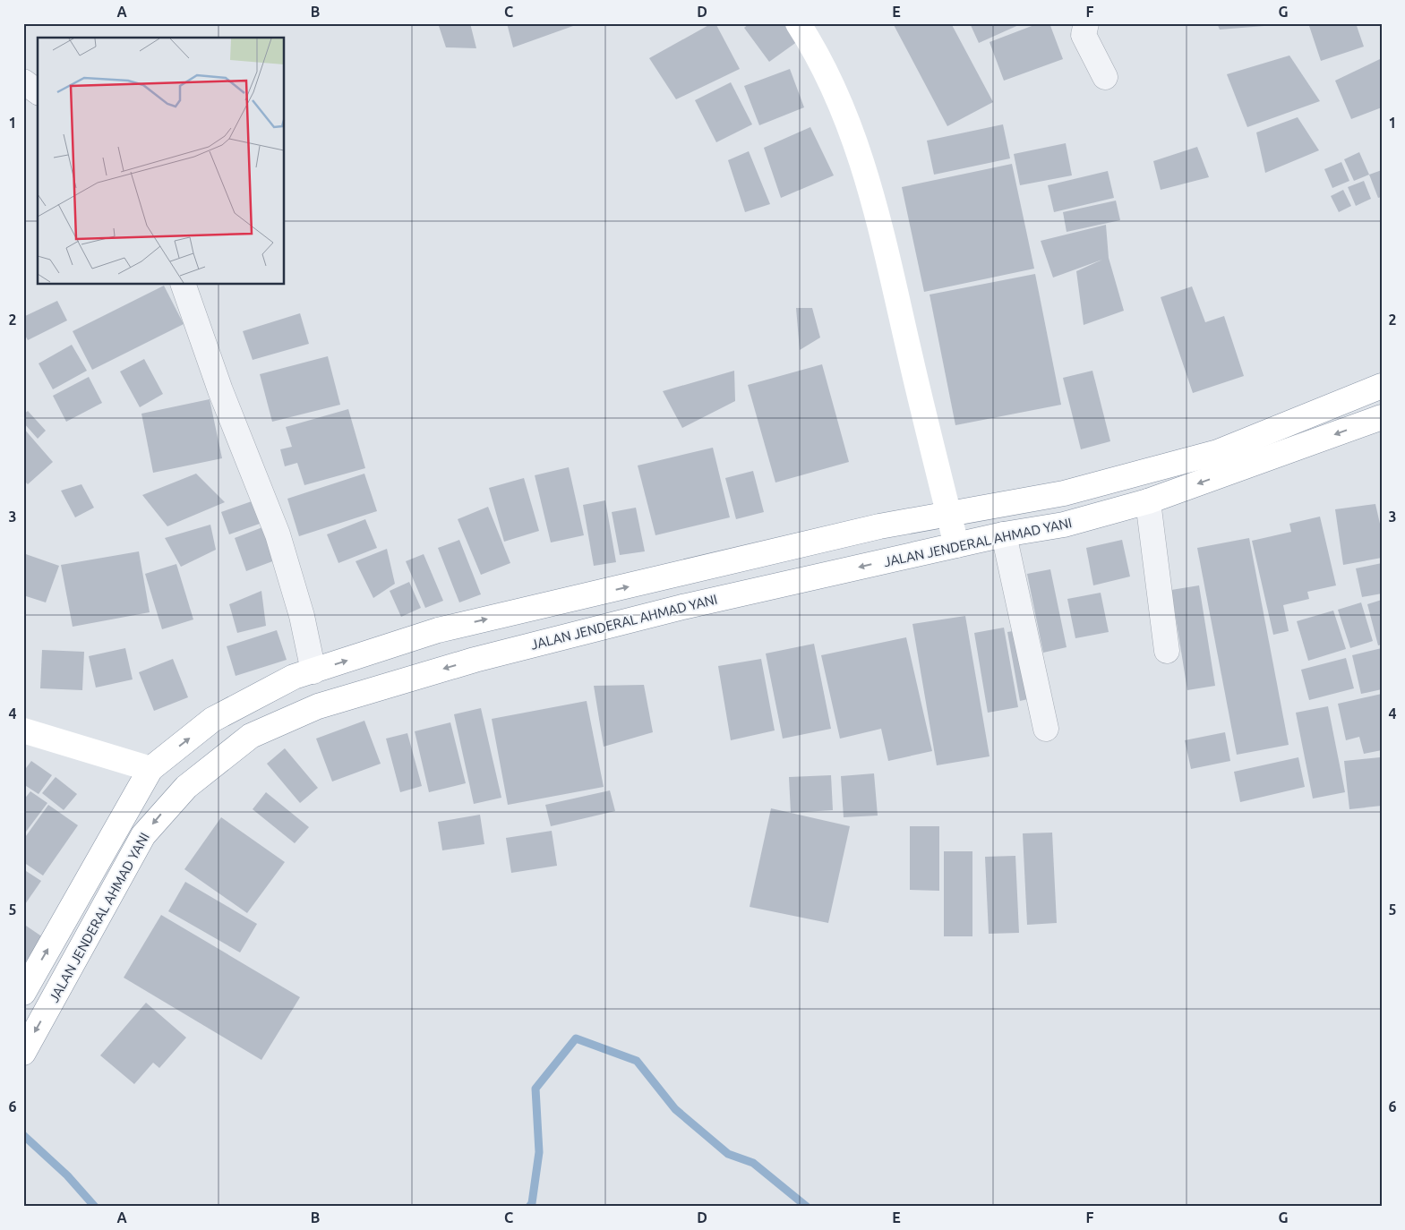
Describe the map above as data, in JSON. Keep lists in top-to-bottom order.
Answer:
{
  "streets": {
    "main road": ["JALAN JENDERAL AHMAD YANI"]
  },
  "grid": {
    "columns": [
      "A",
      "B",
      "C",
      "D",
      "E",
      "F",
      "G"
    ],
    "rows": [
      "1",
      "2",
      "3",
      "4",
      "5",
      "6"
    ]
  }
}
